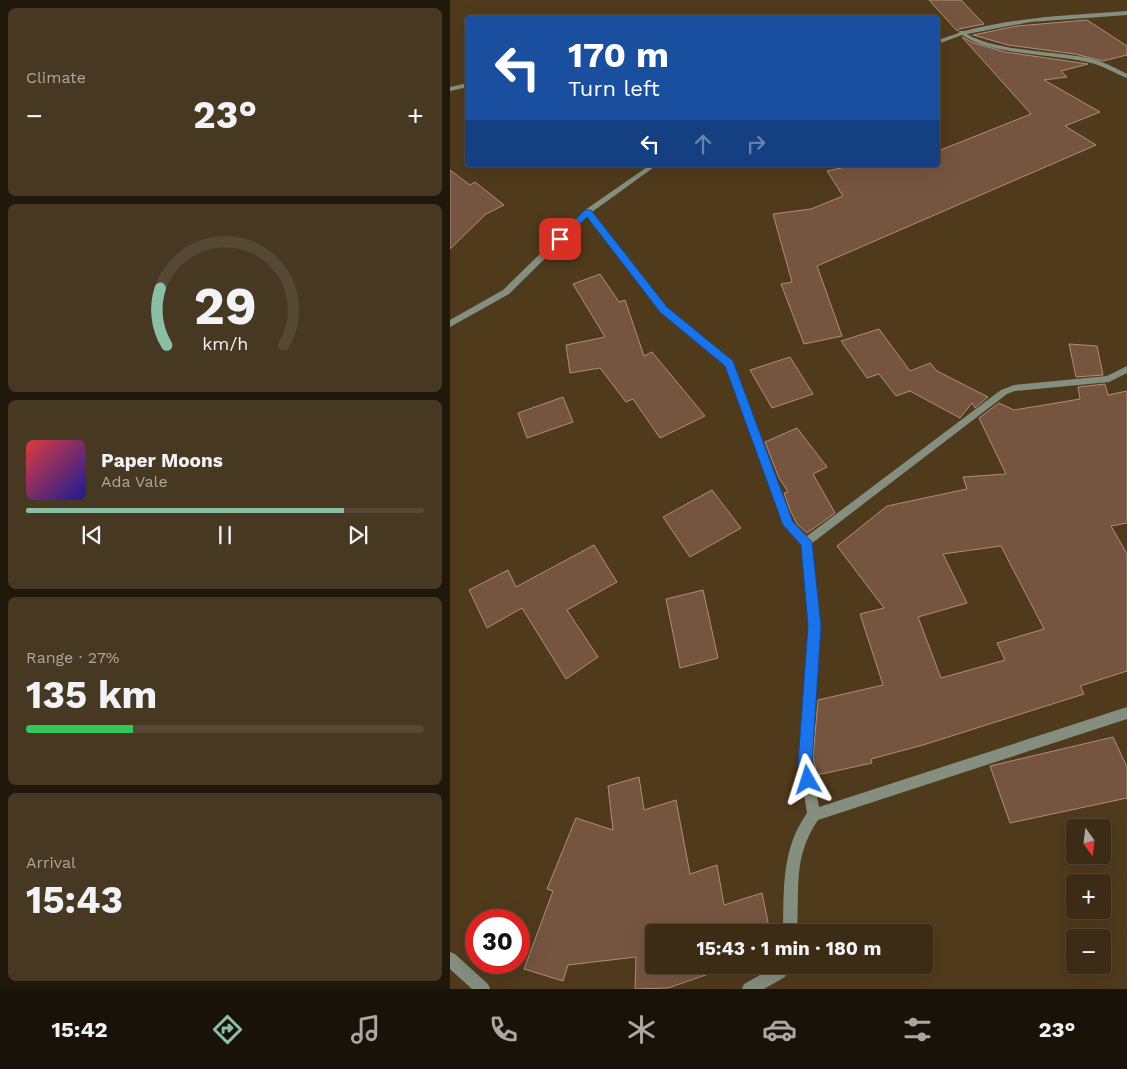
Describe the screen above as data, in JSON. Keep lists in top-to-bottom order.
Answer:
{
  "north": "bottom",
  "page": {
    "tile": [
      "Climate",
      ["Range · 27%", "135 km"],
      ["Arrival", "15:43"]
    ],
    "turn": ["170 m", "Turn left"],
    "heat": ["−", "23°", "+"],
    "song": ["Paper Moons", "Ada Vale"],
    "map_buttons": ["+", "−"],
    "limit": "30",
    "trip": "15:43 · 1 min · 180 m",
    "tabs": ["15:42", "23°"],
    "gauge": ["29", "km/h"]
  }
}
